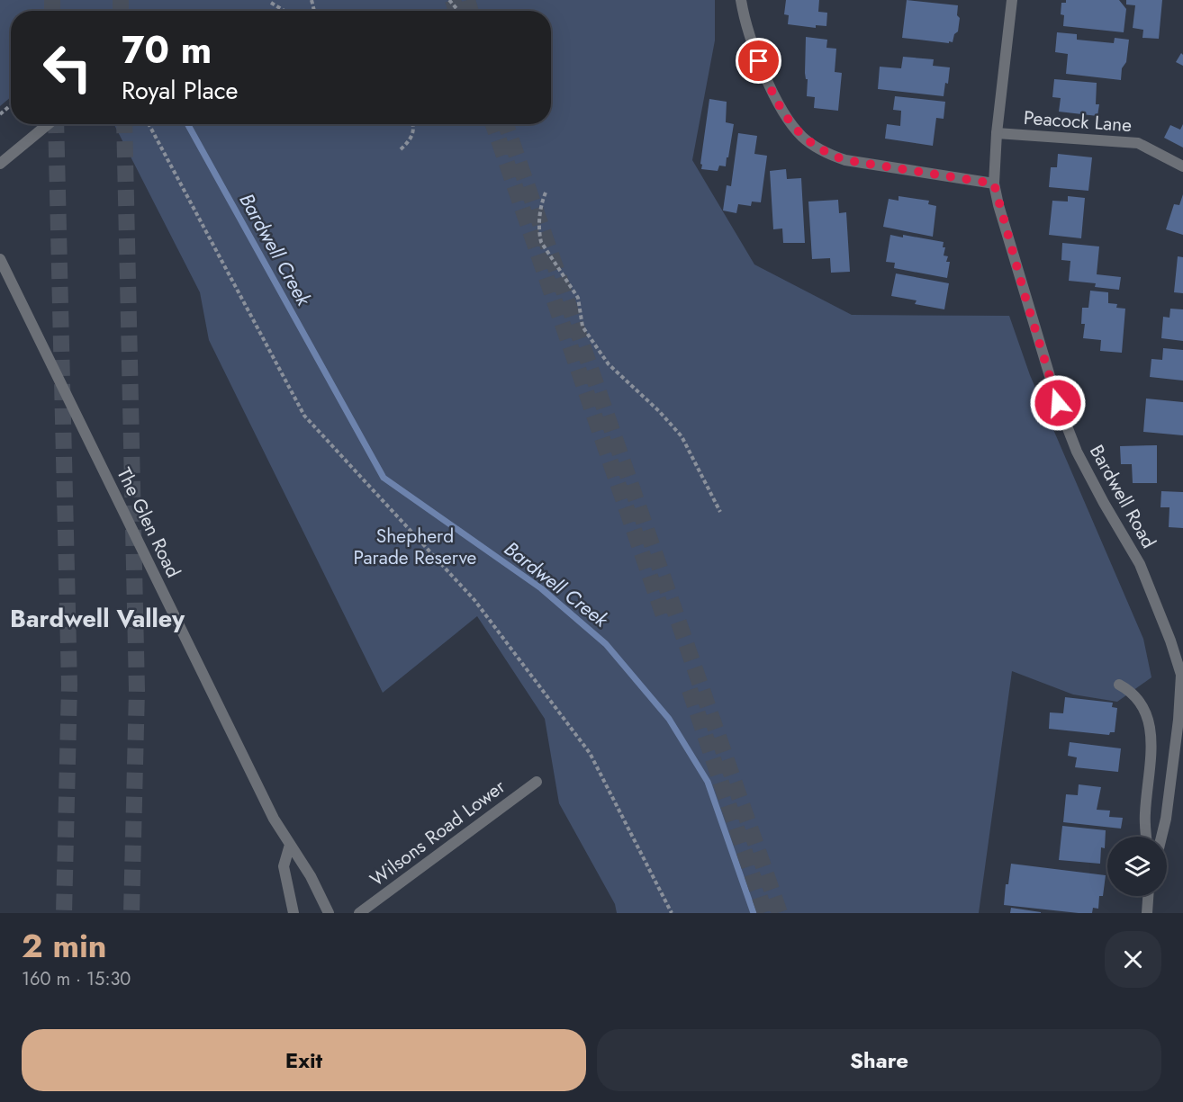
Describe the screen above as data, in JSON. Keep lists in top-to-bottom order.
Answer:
{
  "streets": {
    "street": [
      "Peacock Lane",
      "Bardwell Road",
      "The Glen Road",
      "Wilsons Road Lower"
    ]
  },
  "crossings": [
    ["Peacock Lane", "Bardwell Road"]
  ],
  "districts": ["Bardwell Valley"],
  "water": ["Bardwell Creek"],
  "parks": ["Shepherd Parade Reserve"],
  "page": {
    "turn": ["70 m", "Royal Place"],
    "heading": ["2 min", "160 m · 15:30"],
    "buttons": ["Exit", "Share"]
  }
}
